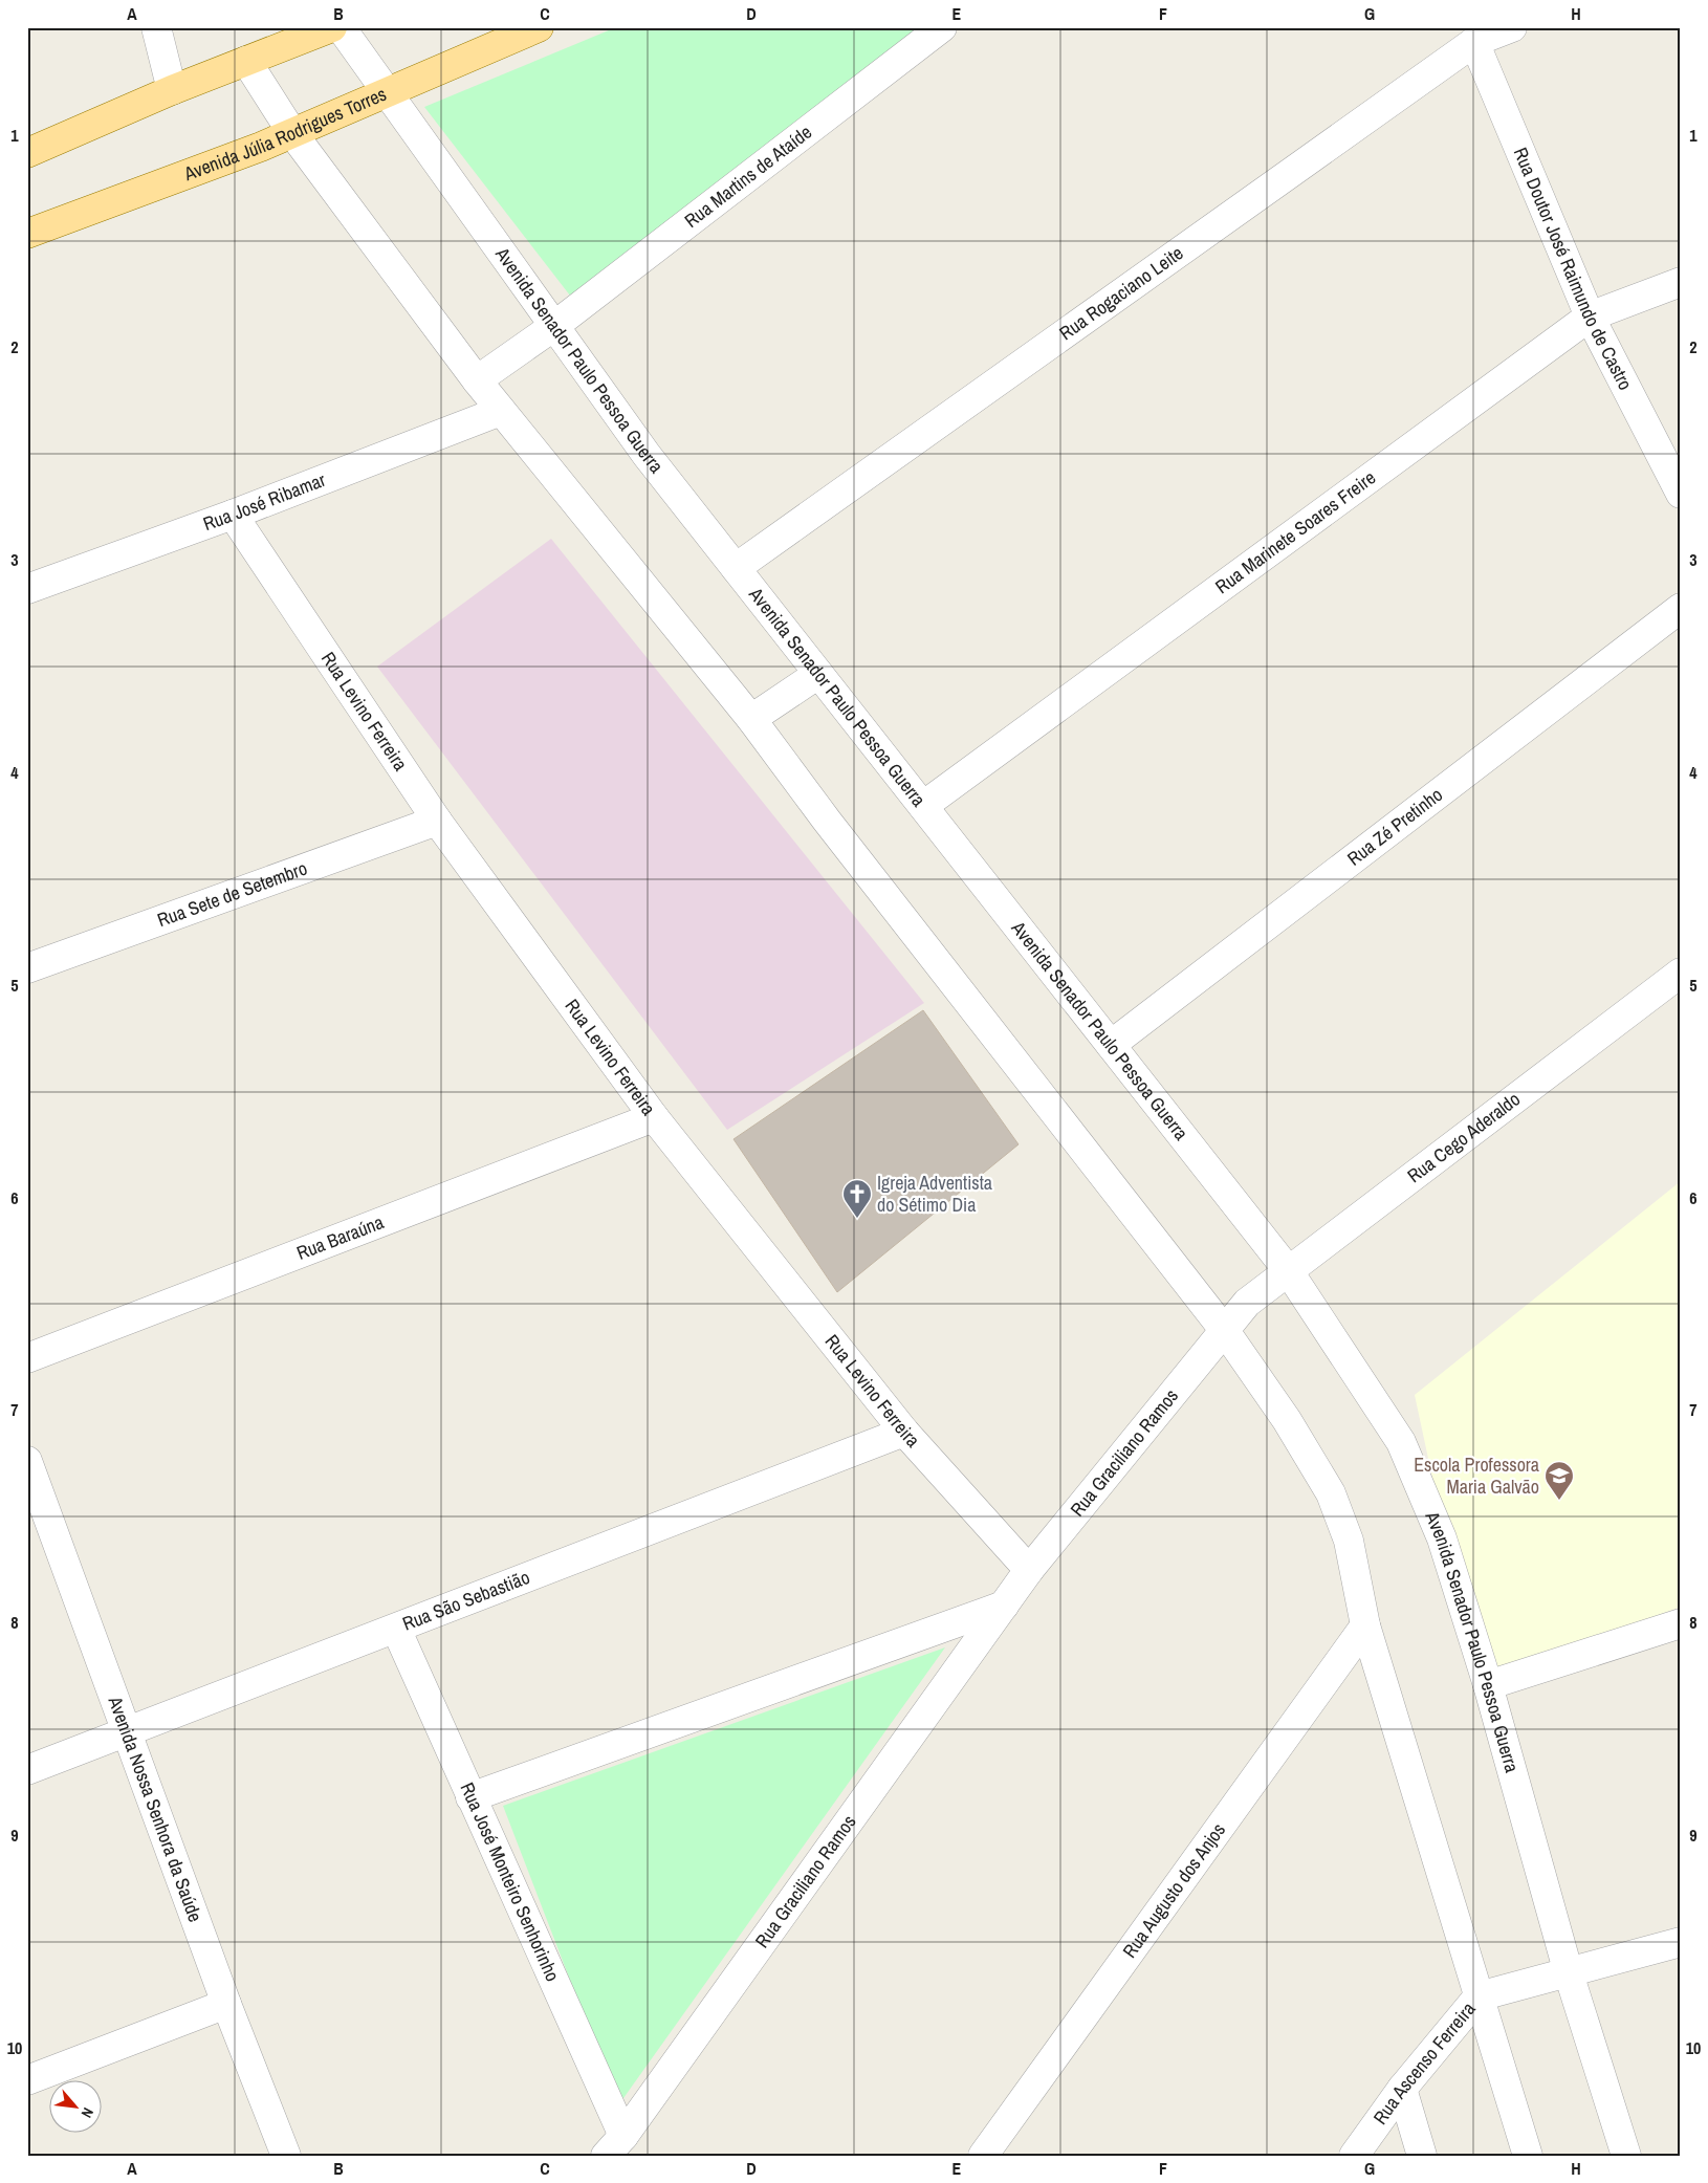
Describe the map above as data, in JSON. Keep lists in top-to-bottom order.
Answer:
{
  "streets": {
    "main road": ["Avenida Júlia Rodrigues Torres"],
    "street": [
      "Rua Martins de Ataíde",
      "Rua Doutor José Raimundo de Castro",
      "Rua Rogaciano Leite",
      "Avenida Senador Paulo Pessoa Guerra",
      "Rua José Ribamar",
      "Rua Marinete Soares Freire",
      "Rua Levino Ferreira",
      "Rua Zé Pretinho",
      "Rua Sete de Setembro",
      "Rua Cego Aderaldo",
      "Rua Baraúna",
      "Rua Graciliano Ramos",
      "Rua São Sebastião",
      "Avenida Nossa Senhora da Saúde",
      "Rua José Monteiro Senhorinho",
      "Rua Augusto dos Anjos",
      "Rua Ascenso Ferreira"
    ]
  },
  "crossings": [
    ["Avenida Júlia Rodrigues Torres", "Avenida Senador Paulo Pessoa Guerra"],
    ["Rua Martins de Ataíde", "Avenida Senador Paulo Pessoa Guerra"],
    ["Rua Doutor José Raimundo de Castro", "Rua Rogaciano Leite"],
    ["Rua Doutor José Raimundo de Castro", "Rua Marinete Soares Freire"],
    ["Rua Rogaciano Leite", "Avenida Senador Paulo Pessoa Guerra"],
    ["Avenida Senador Paulo Pessoa Guerra", "Rua Marinete Soares Freire"],
    ["Avenida Senador Paulo Pessoa Guerra", "Rua Zé Pretinho"],
    ["Avenida Senador Paulo Pessoa Guerra", "Rua Cego Aderaldo"],
    ["Avenida Senador Paulo Pessoa Guerra", "Rua Ascenso Ferreira"],
    ["Rua José Ribamar", "Rua Levino Ferreira"],
    ["Rua Levino Ferreira", "Rua Sete de Setembro"],
    ["Rua Levino Ferreira", "Rua Baraúna"],
    ["Rua Levino Ferreira", "Rua Graciliano Ramos"],
    ["Rua Levino Ferreira", "Rua São Sebastião"],
    ["Rua Cego Aderaldo", "Rua Graciliano Ramos"],
    ["Rua Graciliano Ramos", "Rua José Monteiro Senhorinho"],
    ["Rua São Sebastião", "Avenida Nossa Senhora da Saúde"],
    ["Rua São Sebastião", "Rua José Monteiro Senhorinho"]
  ],
  "places": {
    "church": ["Igreja Adventista do Sétimo Dia"],
    "school or university": ["Escola Professora Maria Galvão"]
  },
  "north": "bottom right",
  "grid": {
    "columns": [
      "A",
      "B",
      "C",
      "D",
      "E",
      "F",
      "G",
      "H"
    ],
    "rows": [
      "1",
      "2",
      "3",
      "4",
      "5",
      "6",
      "7",
      "8",
      "9",
      "10"
    ]
  }
}
